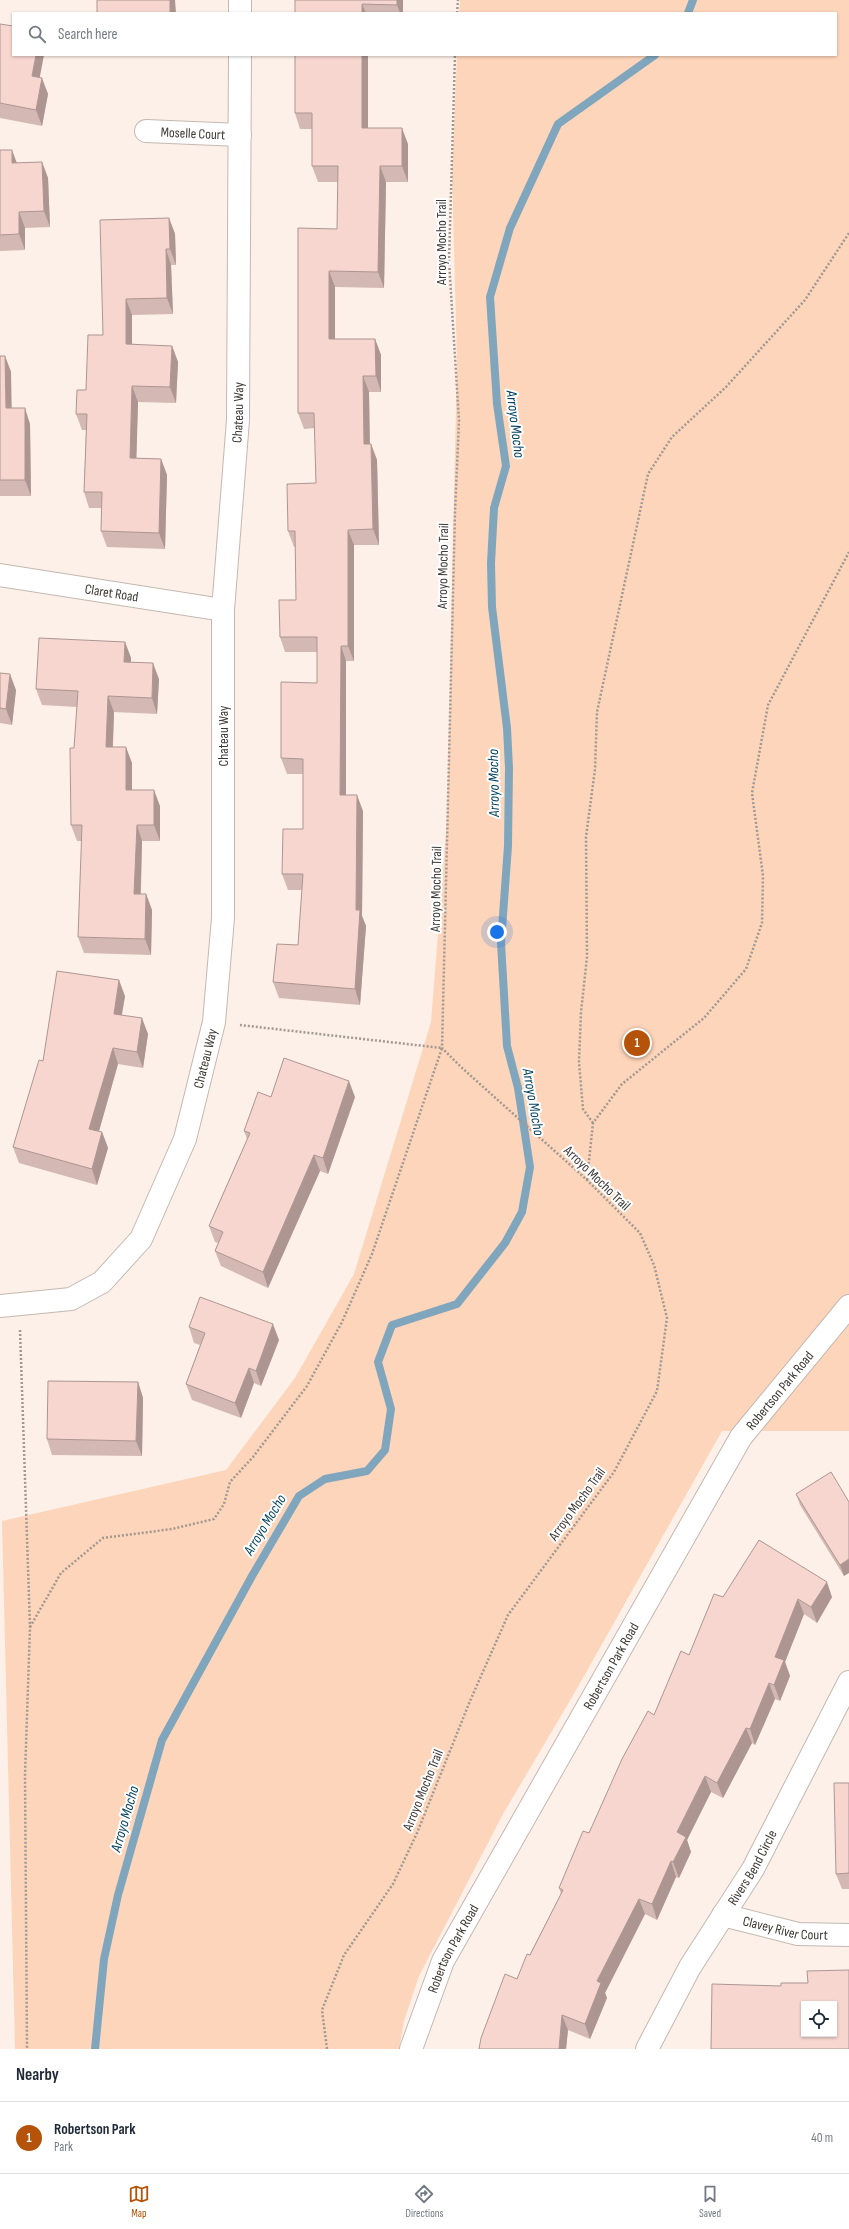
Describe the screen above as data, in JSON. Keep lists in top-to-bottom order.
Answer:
{
  "streets": {
    "street": [
      "Moselle Court",
      "Chateau Way",
      "Claret Road",
      "Robertson Park Road",
      "Rivers Bend Circle",
      "Clavey River Court"
    ],
    "path": ["Arroyo Mocho Trail"]
  },
  "crossings": [
    ["Moselle Court", "Chateau Way"],
    ["Chateau Way", "Claret Road"],
    ["Rivers Bend Circle", "Clavey River Court"]
  ],
  "water": ["Arroyo Mocho"],
  "page": {
    "search": "Search here",
    "pins": "1",
    "heading": "Nearby",
    "list": [
      {
        "mark": "1",
        "name": "Robertson Park",
        "note": "Park",
        "value": "40 m"
      }
    ],
    "nav": ["Map", "Directions", "Saved"]
  }
}
